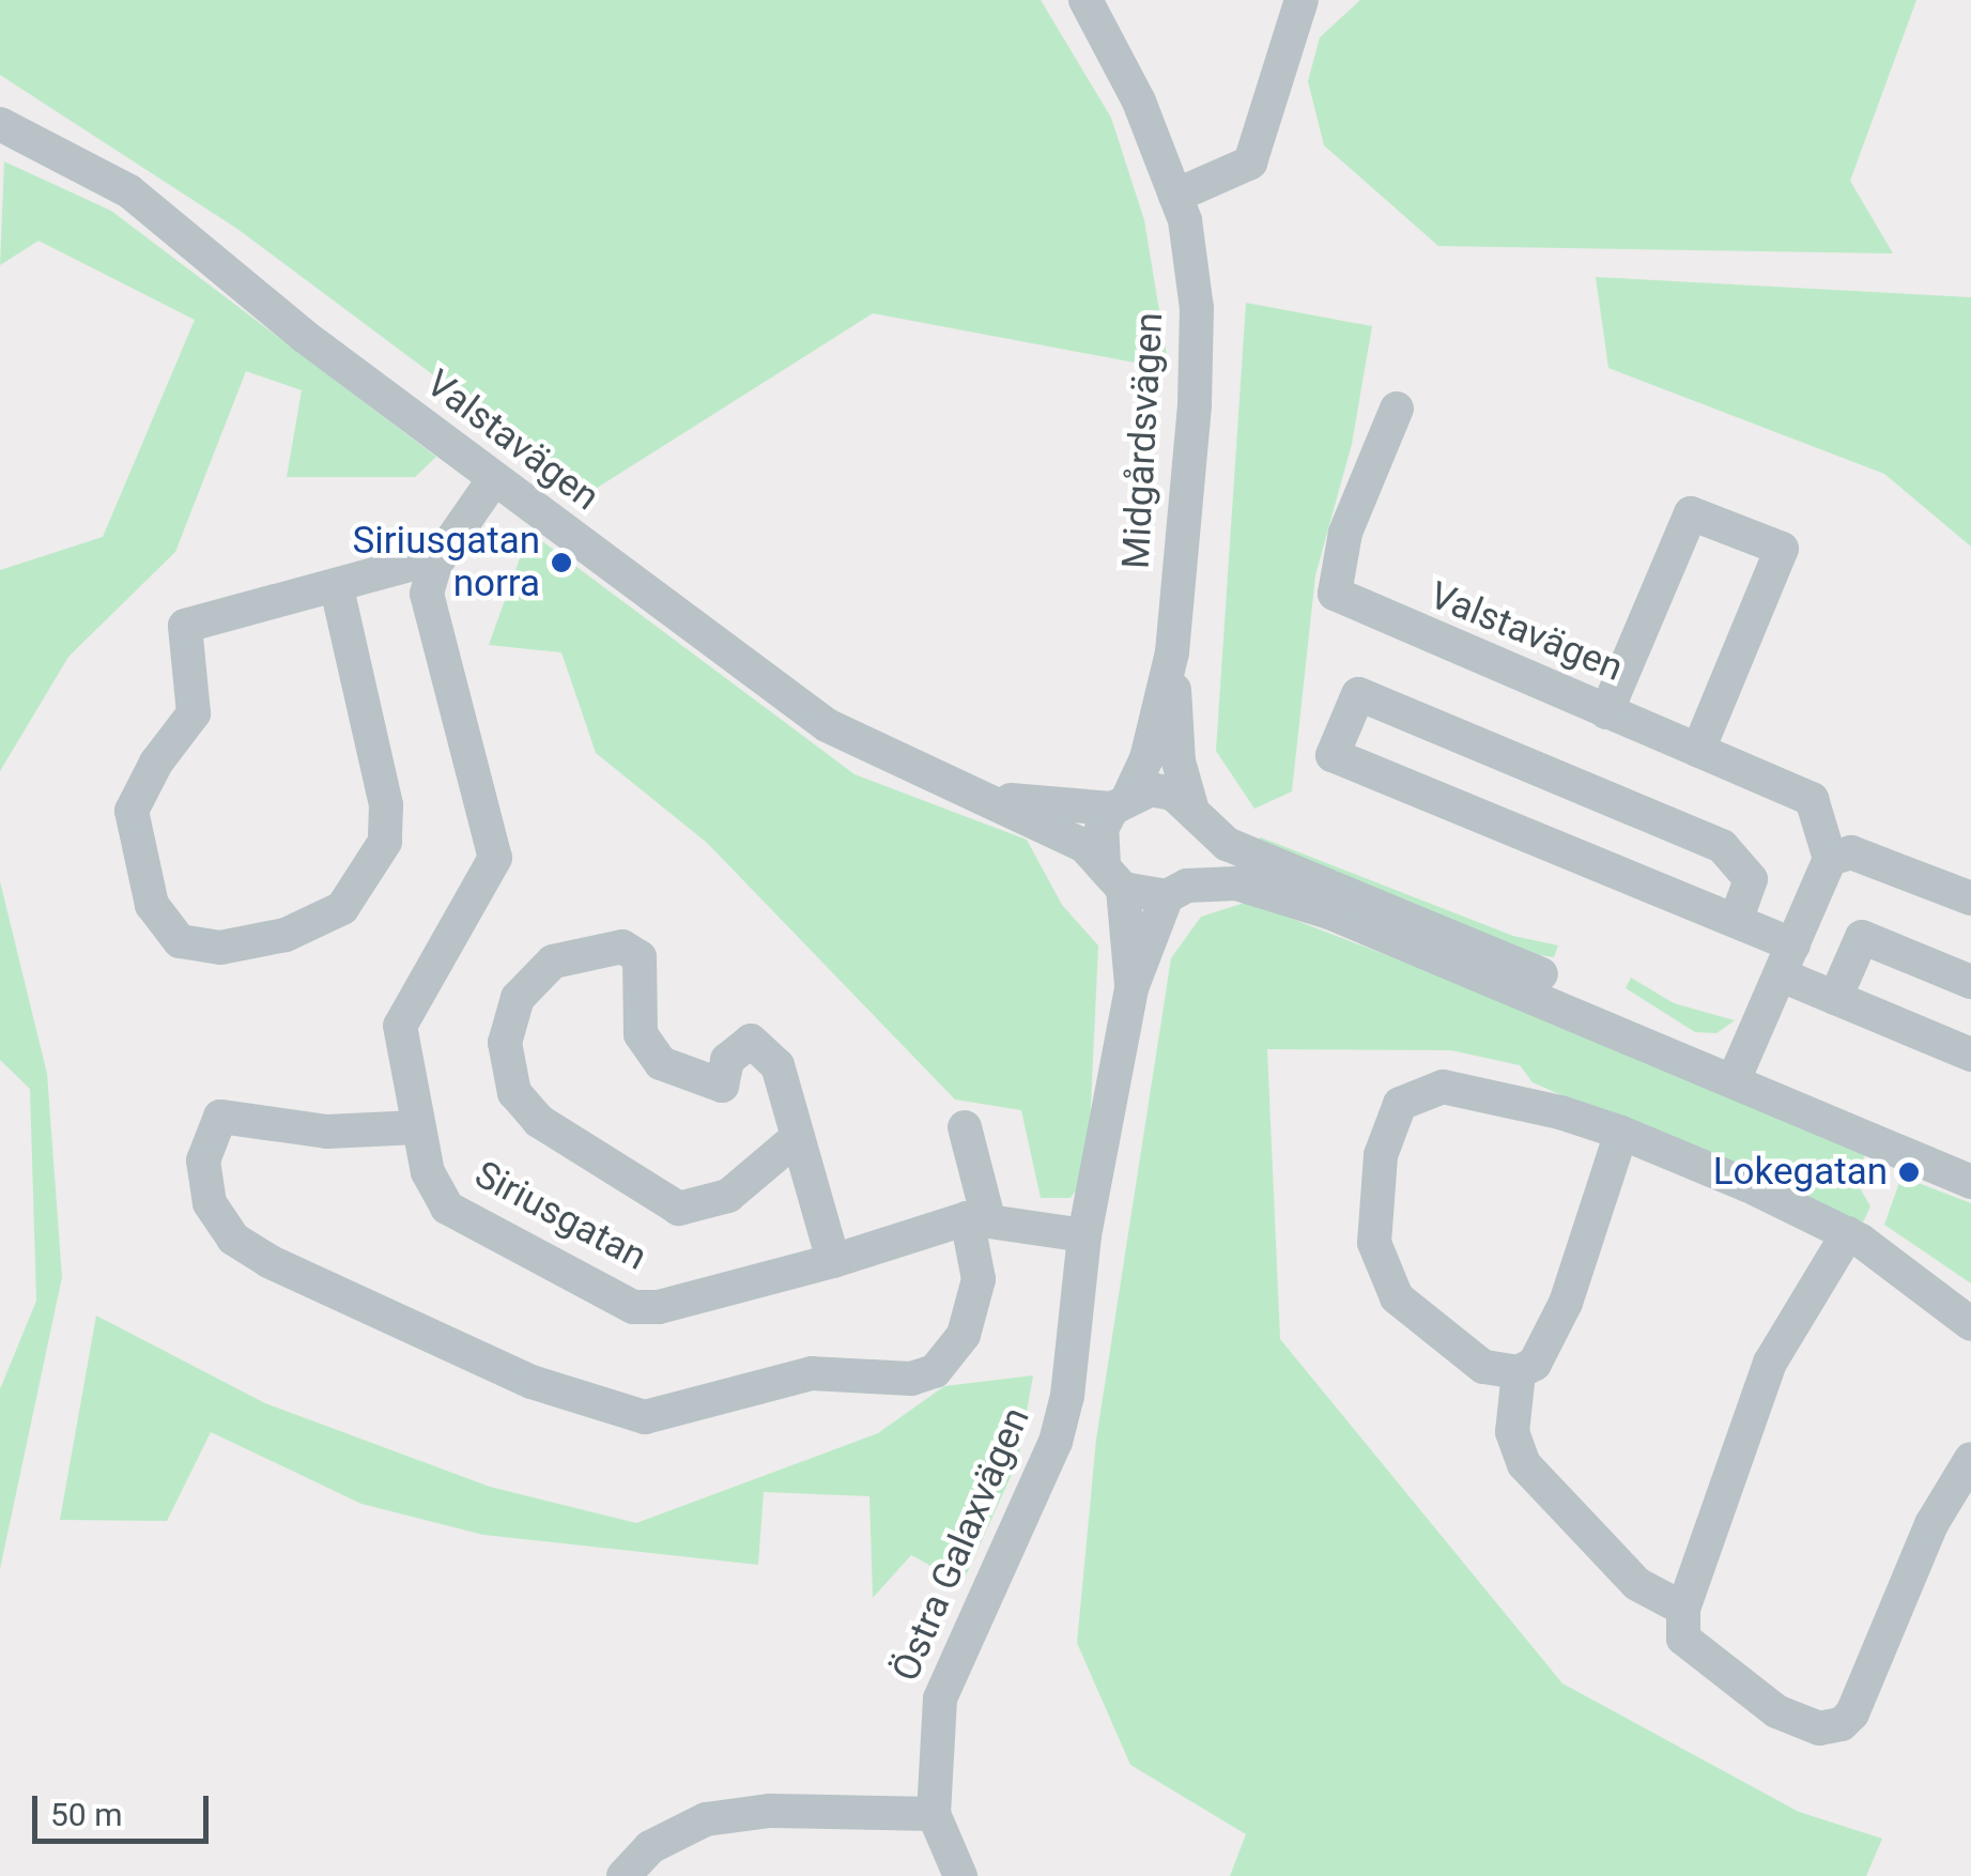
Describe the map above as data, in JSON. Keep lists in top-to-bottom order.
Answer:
{
  "streets": {
    "street": [
      "Valstavägen",
      "Midgårdsvägen",
      "Siriusgatan",
      "Östra Galaxvägen"
    ]
  },
  "crossings": [
    ["Valstavägen", "Midgårdsvägen"],
    ["Valstavägen", "Siriusgatan"],
    ["Valstavägen", "Östra Galaxvägen"],
    ["Midgårdsvägen", "Östra Galaxvägen"],
    ["Siriusgatan", "Östra Galaxvägen"]
  ],
  "places": ["Siriusgatan norra", "Lokegatan"],
  "scale_bar": "50 m"
}
